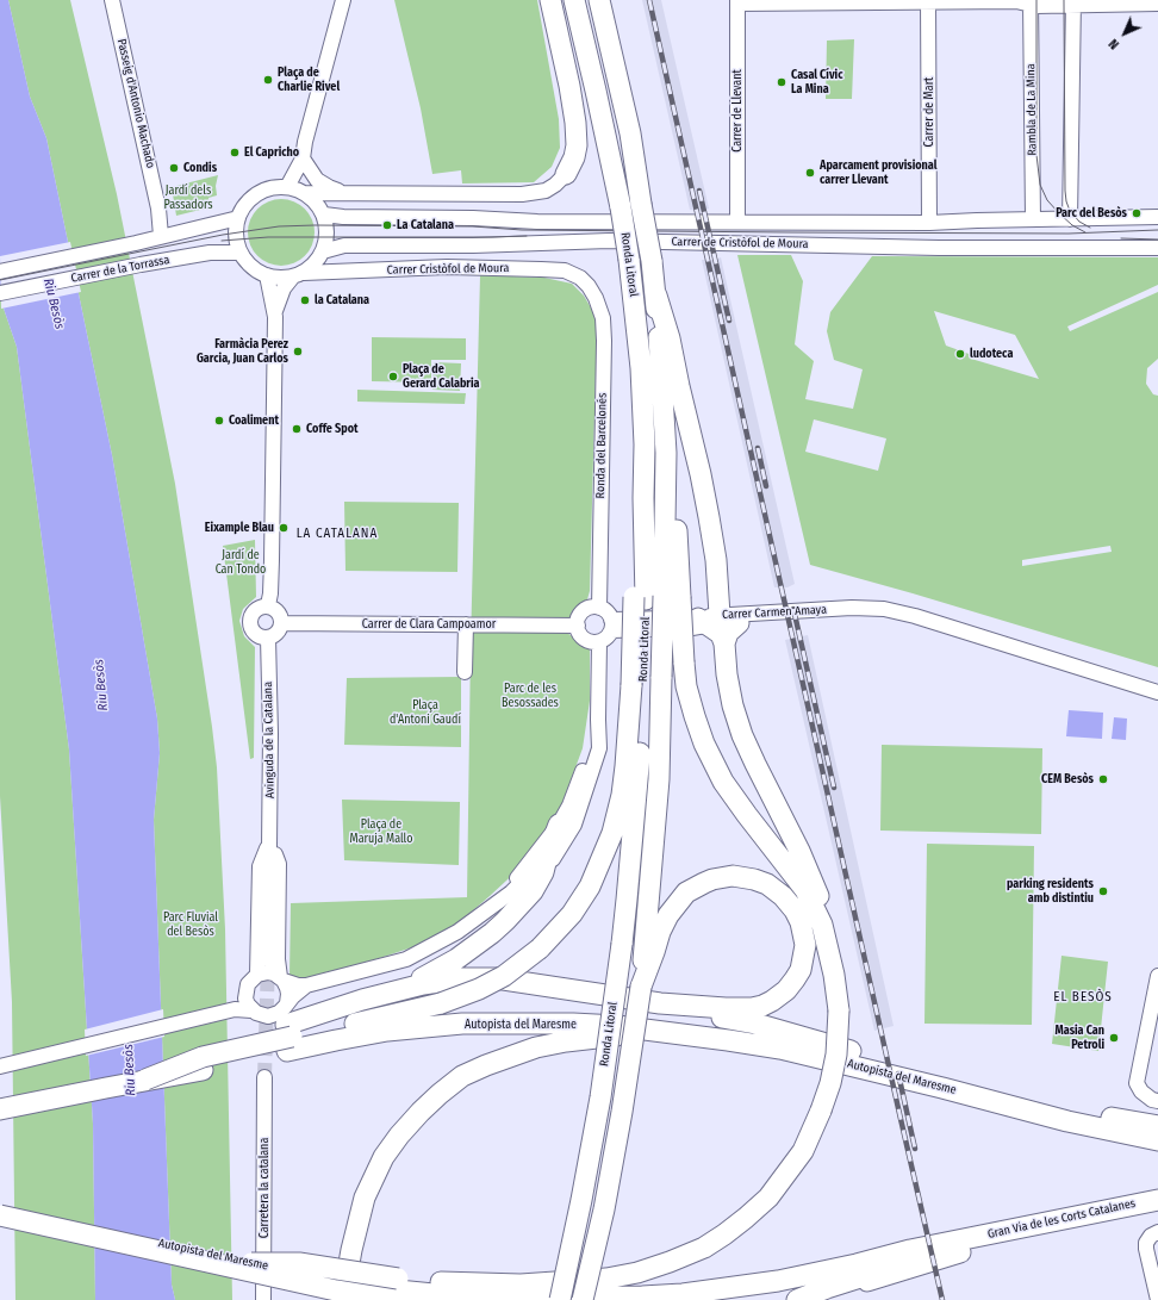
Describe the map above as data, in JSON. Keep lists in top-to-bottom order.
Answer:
{
  "streets": {
    "highway": ["Ronda Litoral", "Autopista del Maresme", "Gran Via de les Corts Catalanes"],
    "street": [
      "Passeig d'Antonio Machado",
      "Rambla de La Mina",
      "Carrer de Llevant",
      "Carrer de Mart",
      "Carrer de Cristòfol de Moura",
      "Carrer de la Torrassa",
      "Carrer Cristòfol de Moura",
      "Ronda del Barcelonés",
      "Carrer Carmen Amaya",
      "Carrer de Clara Campoamor",
      "Avinguda de la Catalana",
      "Carretera la catalana"
    ]
  },
  "crossings": [
    ["Passeig d'Antonio Machado", "Carrer de la Torrassa"],
    ["Rambla de La Mina", "Carrer de Cristòfol de Moura"],
    ["Carrer de Llevant", "Carrer de Cristòfol de Moura"],
    ["Carrer de Mart", "Carrer de Cristòfol de Moura"],
    ["Carrer de Cristòfol de Moura", "Carrer de la Torrassa"],
    ["Carrer de Cristòfol de Moura", "Carrer Cristòfol de Moura"],
    ["Carrer de la Torrassa", "Carrer Cristòfol de Moura"],
    ["Carrer Cristòfol de Moura", "Ronda del Barcelonés"],
    ["Ronda del Barcelonés", "Carrer Carmen Amaya"],
    ["Ronda del Barcelonés", "Carrer de Clara Campoamor"],
    ["Carrer Carmen Amaya", "Carrer de Clara Campoamor"],
    ["Carrer de Clara Campoamor", "Avinguda de la Catalana"],
    ["Autopista del Maresme", "Gran Via de les Corts Catalanes"]
  ],
  "districts": ["LA CATALANA", "EL BESÒS"],
  "water": ["Riu Besòs"],
  "parks": [
    "Jardí dels Passadors",
    "Jardí de Can Tondo",
    "Parc de les Besossades",
    "Plaça d'Antoni Gaudí",
    "Plaça de Maruja Mallo",
    "Parc Fluvial del Besòs"
  ],
  "places": [
    "Plaça de Charlie Rivel",
    "Casal Cívic La Mina",
    "El Capricho",
    "Condis",
    "Aparcament provisional carrer Llevant",
    "Parc del Besòs",
    "La Catalana",
    "la Catalana",
    "Farmàcia Perez Garcia, Juan Carlos",
    "ludoteca",
    "Plaça de Gerard Calabria",
    "Coaliment",
    "Coffe Spot",
    "Eixample Blau",
    "CEM Besòs",
    "parking residents amb distintiu",
    "Masia Can Petroli"
  ],
  "north": "bottom left"
}
